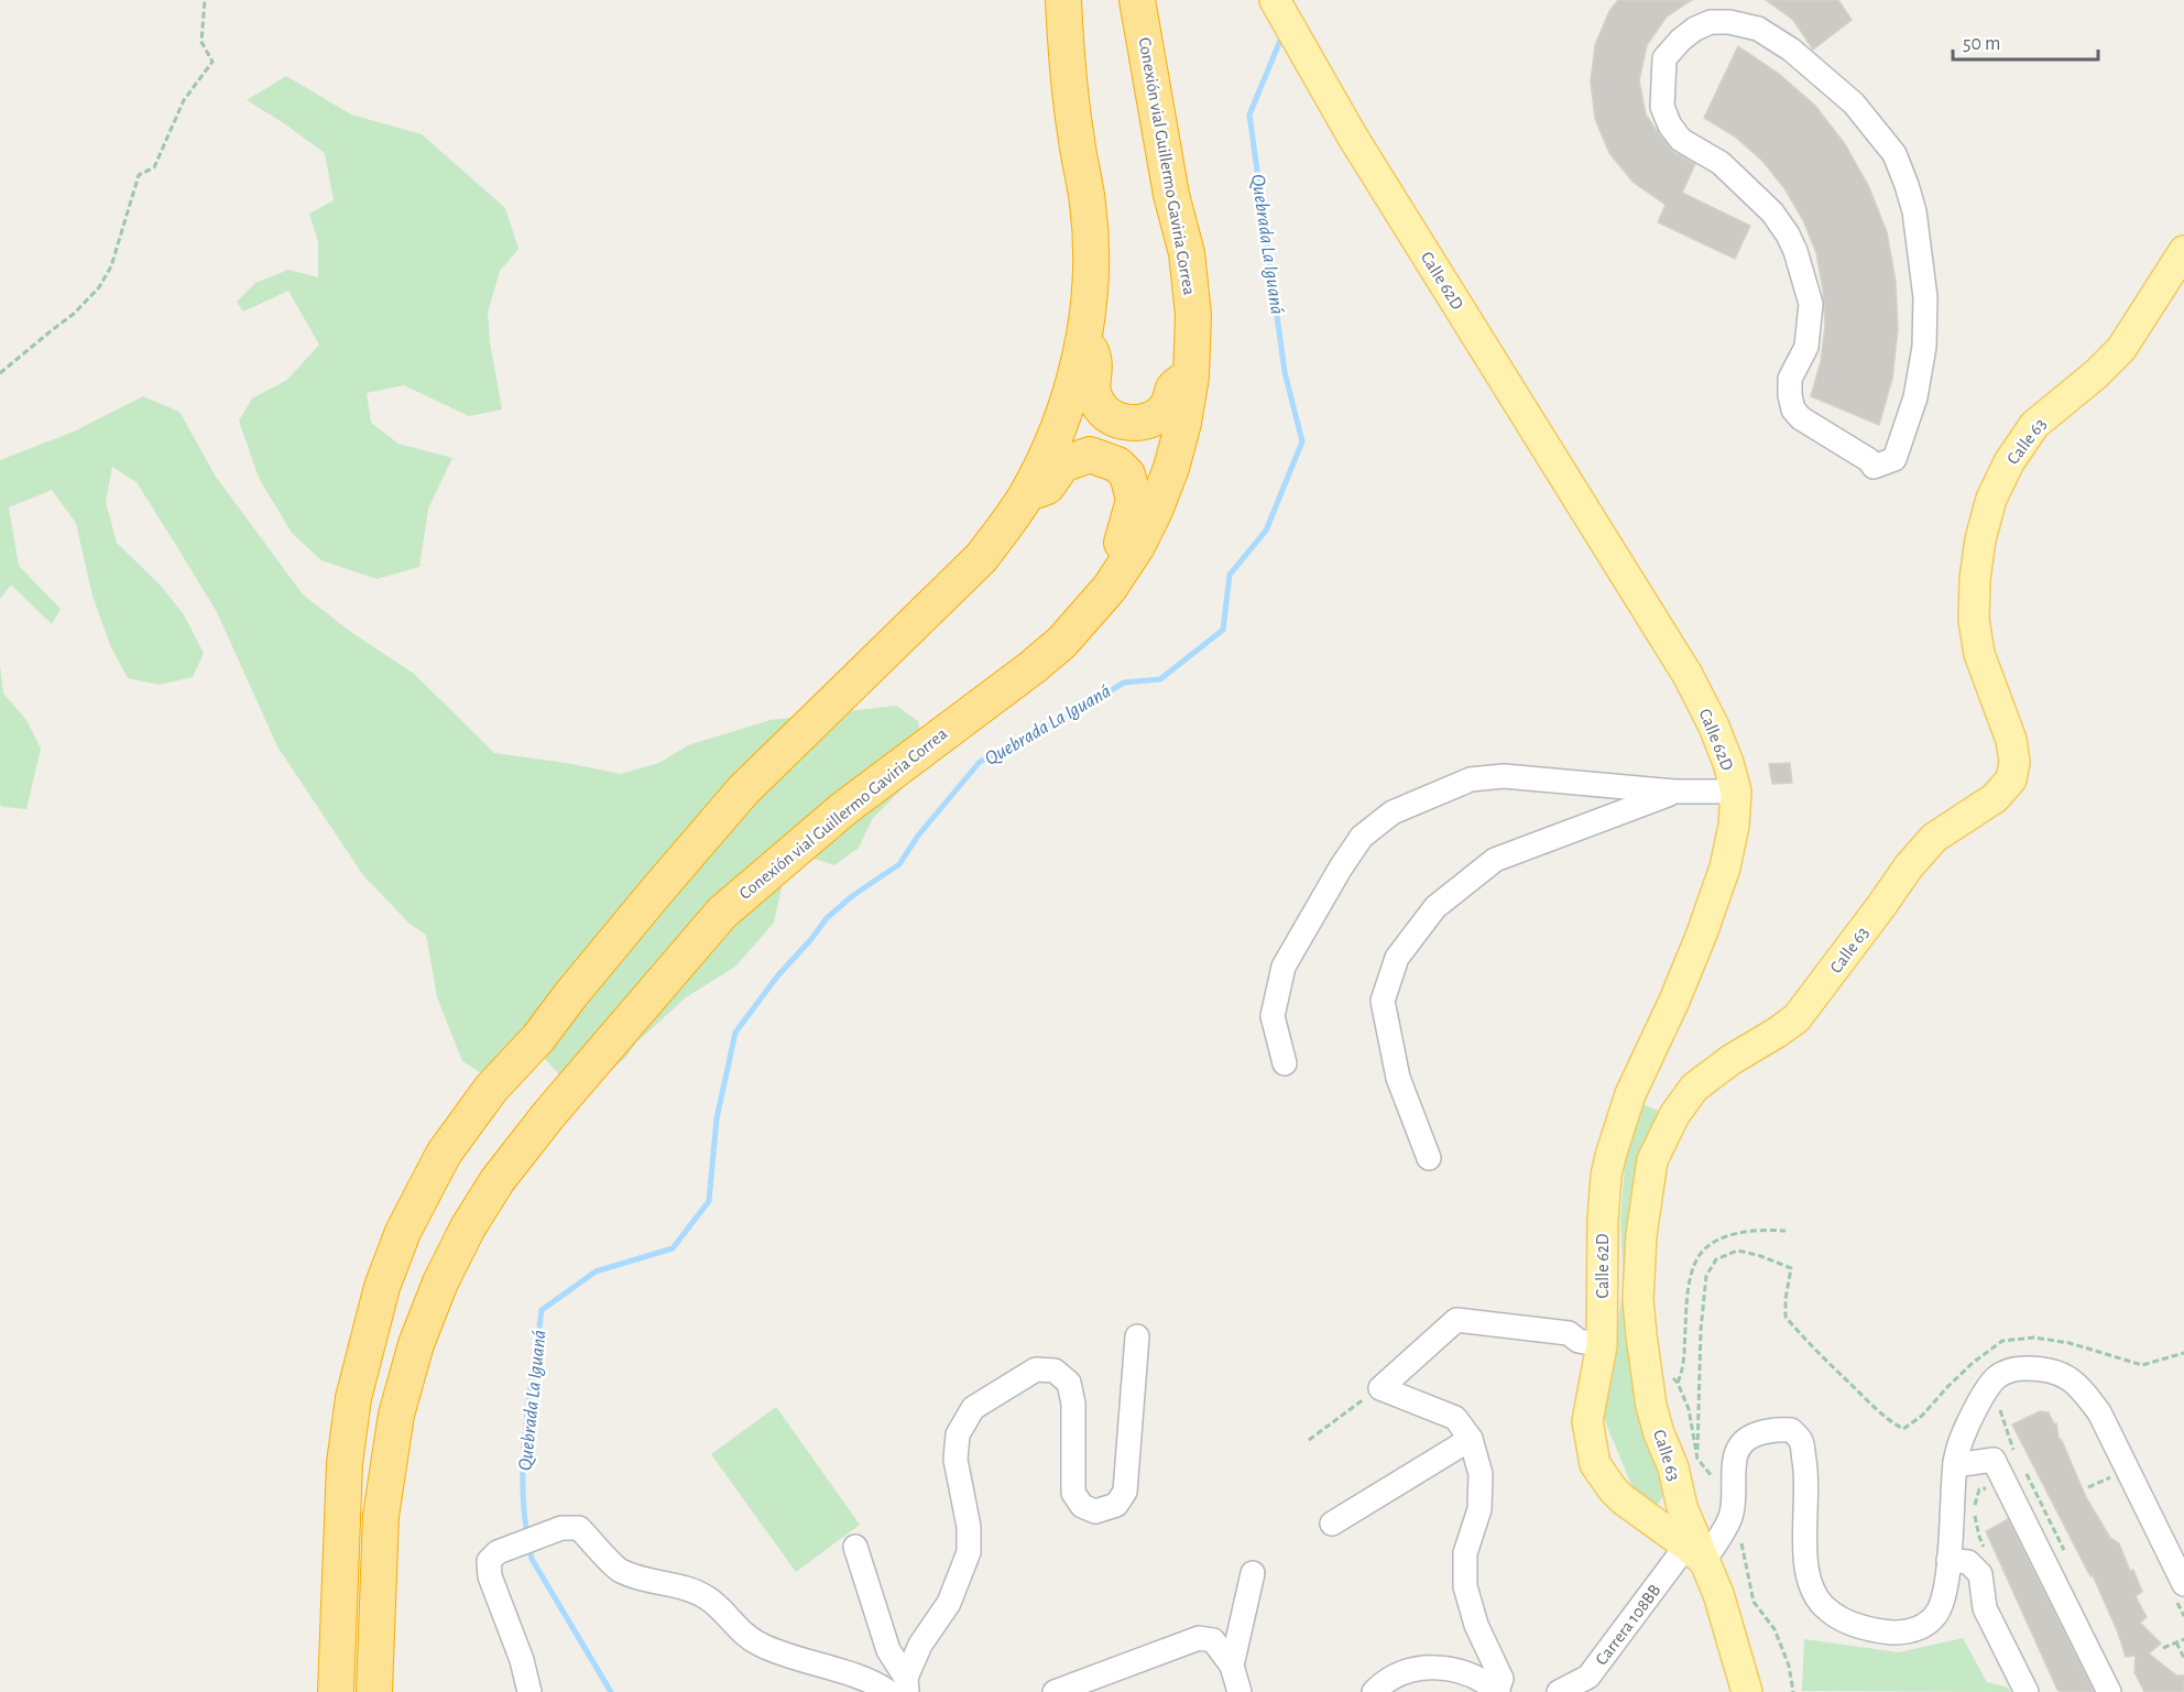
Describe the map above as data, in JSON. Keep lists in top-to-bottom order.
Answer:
{
  "streets": {
    "highway": ["Conexión vial Guillermo Gaviria Correa"],
    "main road": ["Calle 62D", "Calle 63"],
    "street": ["Carrera 108BB"]
  },
  "crossings": [
    ["Calle 62D", "Calle 63"],
    ["Calle 62D", "Carrera 108BB"],
    ["Calle 63", "Carrera 108BB"]
  ],
  "water": ["Quebrada La Iguaná"],
  "scale_bar": "50 m"
}
